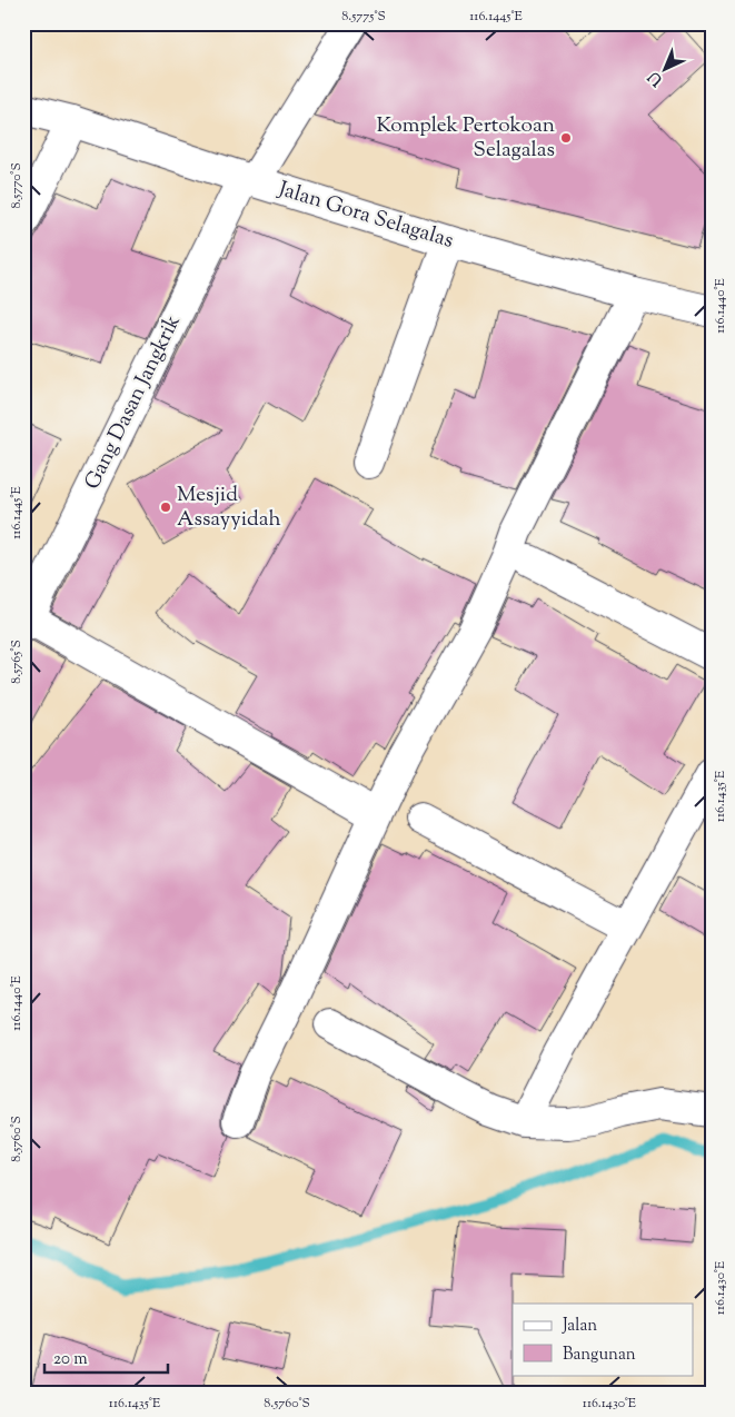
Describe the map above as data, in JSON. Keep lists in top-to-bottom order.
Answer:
{
  "streets": {
    "street": ["Jalan Gora Selagalas", "Gang Dasan Jangkrik"]
  },
  "crossings": [
    ["Jalan Gora Selagalas", "Gang Dasan Jangkrik"]
  ],
  "places": ["Komplek Pertokoan Selagalas", "Mesjid Assayyidah"],
  "legend": ["Jalan", "Bangunan"],
  "scale_bar": "20 m",
  "north": "bottom left",
  "coordinates": [
    "8.5775°S",
    "116.1445°E",
    "8.5770°S",
    "116.1440°E",
    "8.5765°S",
    "116.1435°E",
    "8.5760°S",
    "116.1430°E"
  ]
}
